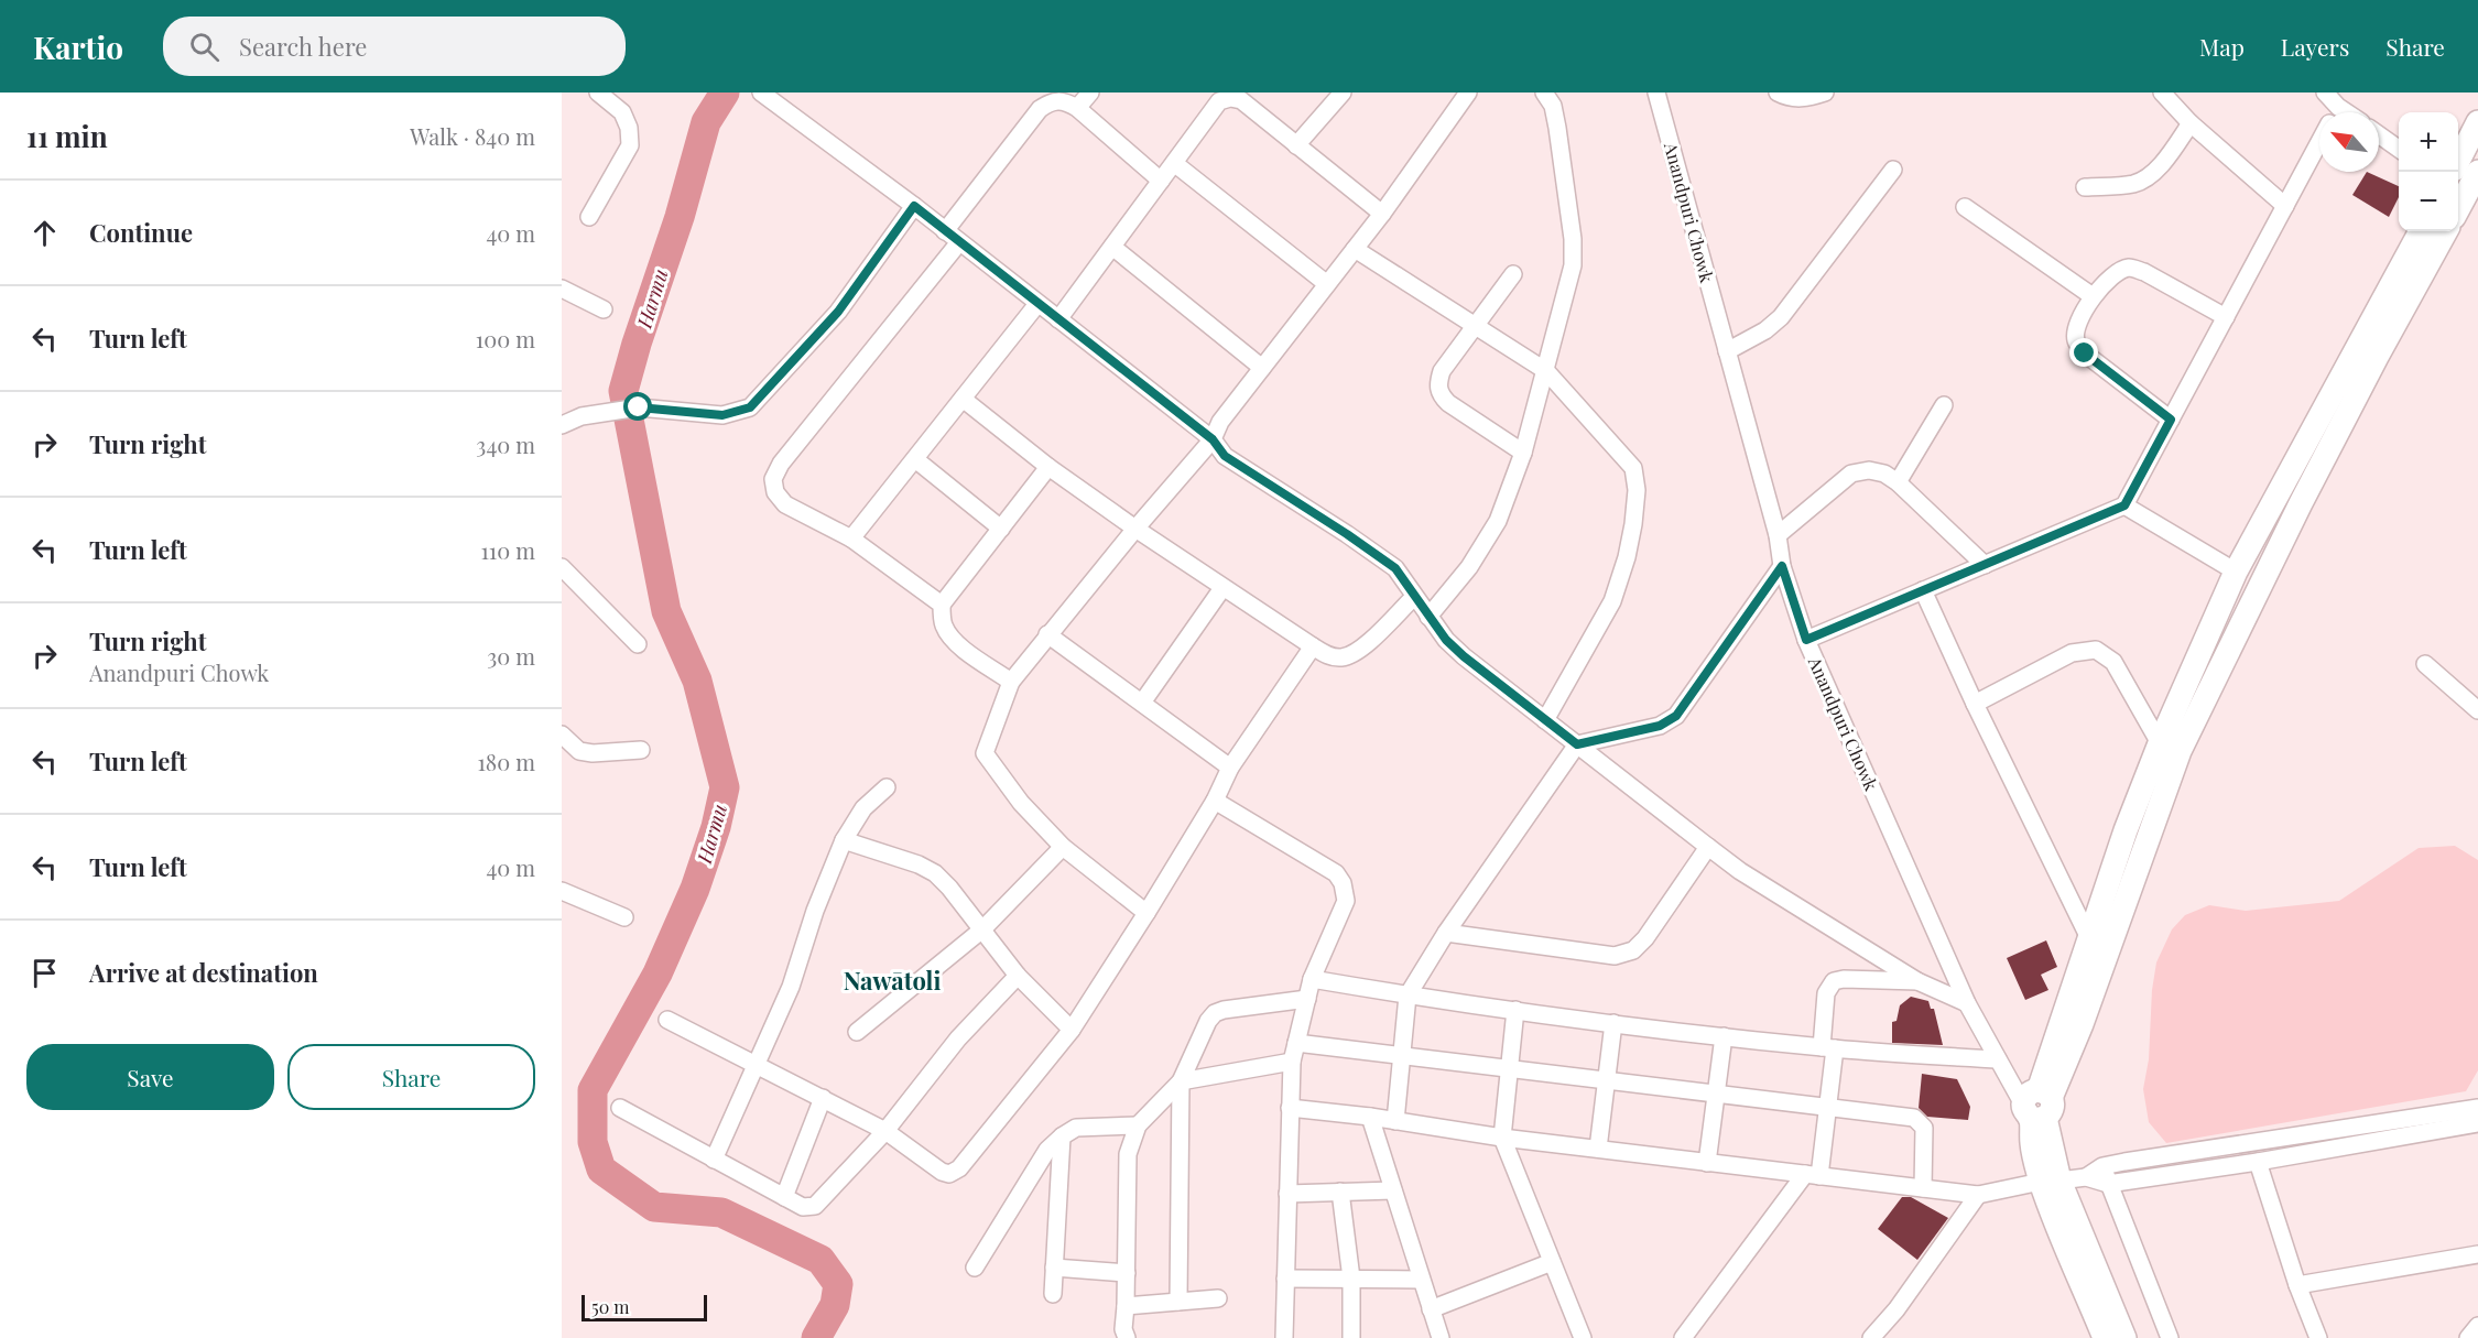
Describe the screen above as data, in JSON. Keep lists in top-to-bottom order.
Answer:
{
  "streets": {
    "street": ["Anandpuri Chowk"]
  },
  "districts": ["Nawātoli"],
  "water": ["Harmu"],
  "scale_bar": "50 m",
  "north": "top left",
  "page": {
    "header": "Kartio",
    "search": "Search here",
    "nav": ["Map", "Layers", "Share"],
    "heading": ["11 min", "Walk · 840 m"],
    "map_buttons": ["+", "−"],
    "list": [
      ["Continue", "40 m"],
      ["Turn left", "100 m"],
      ["Turn right", "340 m"],
      ["Turn left", "110 m"],
      ["Turn right", "Anandpuri Chowk", "30 m"],
      ["Turn left", "180 m"],
      ["Turn left", "40 m"],
      "Arrive at destination"
    ],
    "buttons": ["Save", "Share"],
    "scale": "50 m"
  }
}
